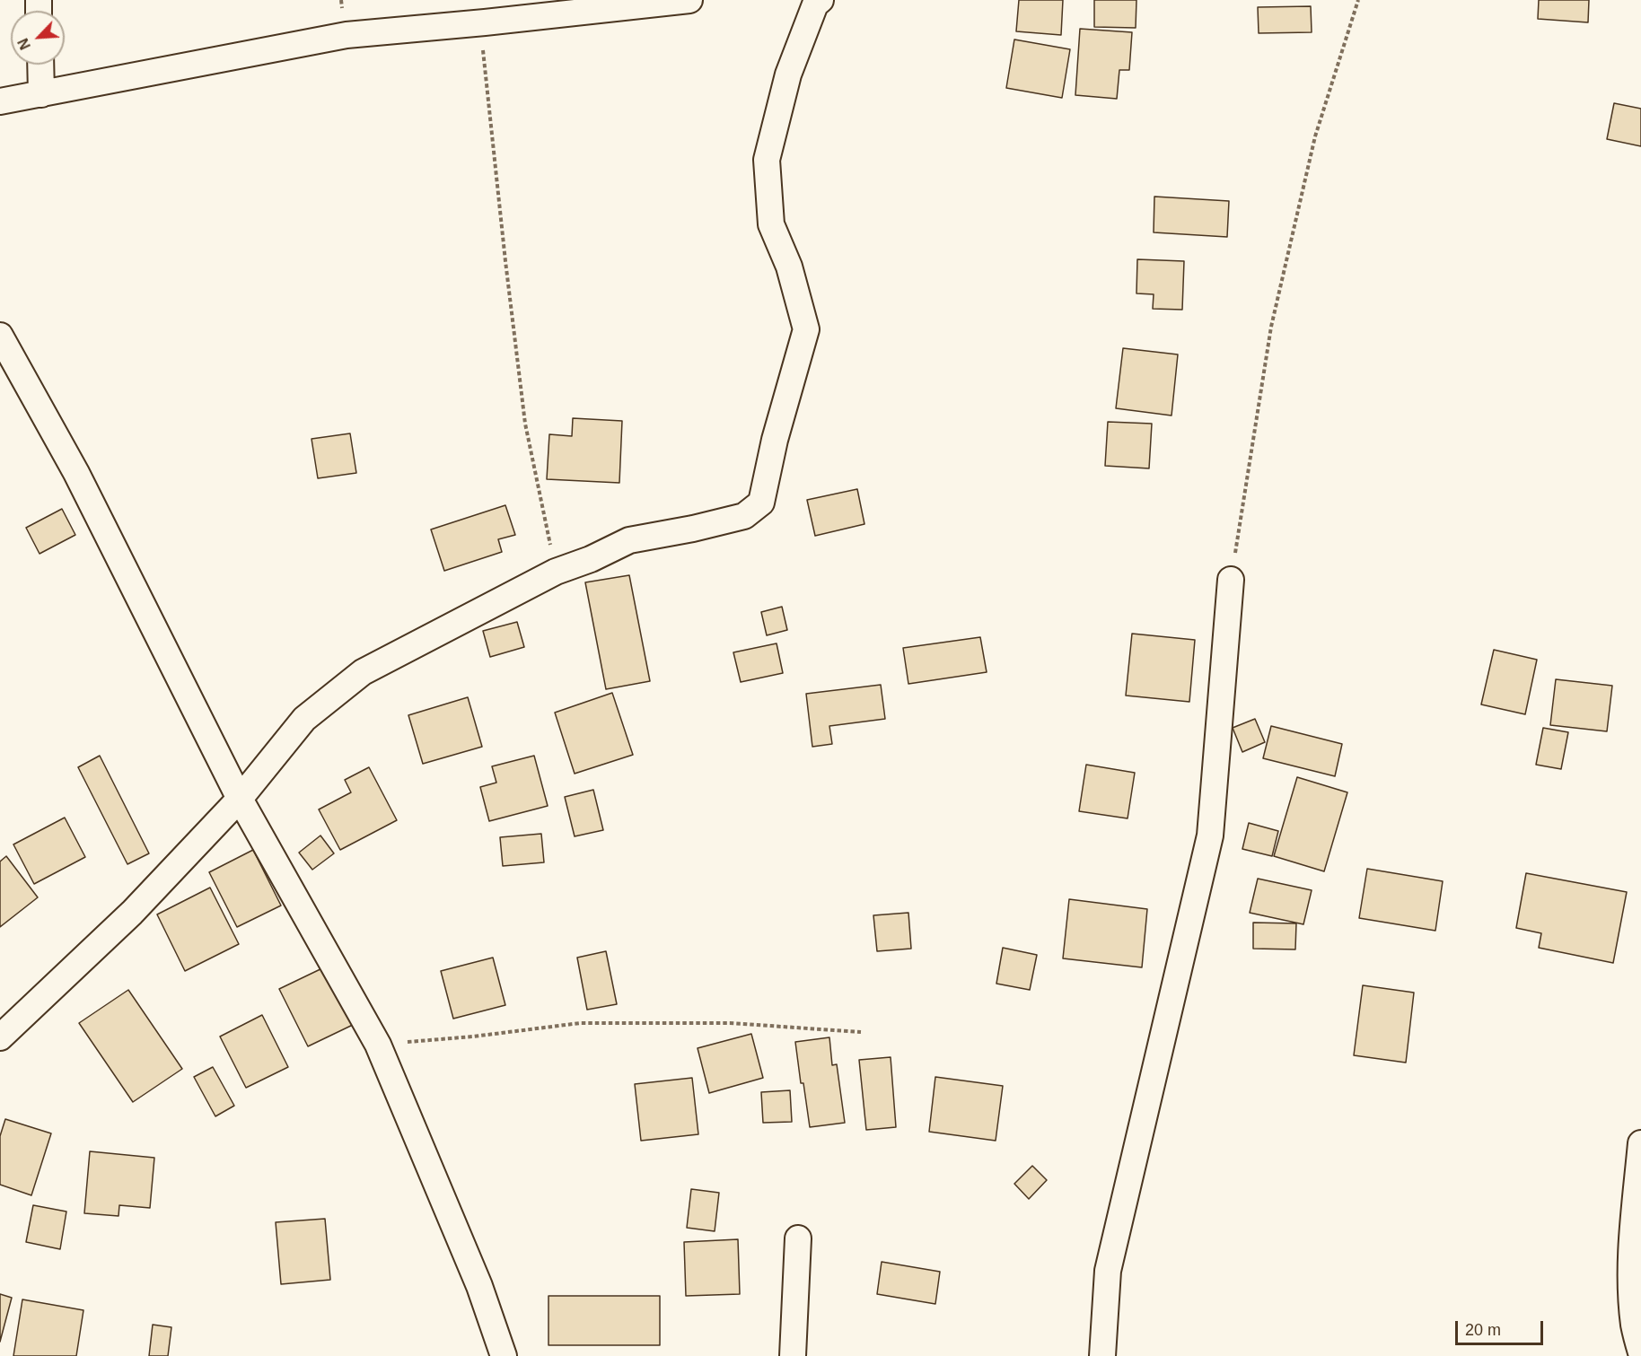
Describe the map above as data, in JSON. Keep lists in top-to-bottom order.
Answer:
{
  "scale_bar": "20 m",
  "north": "bottom left"
}
